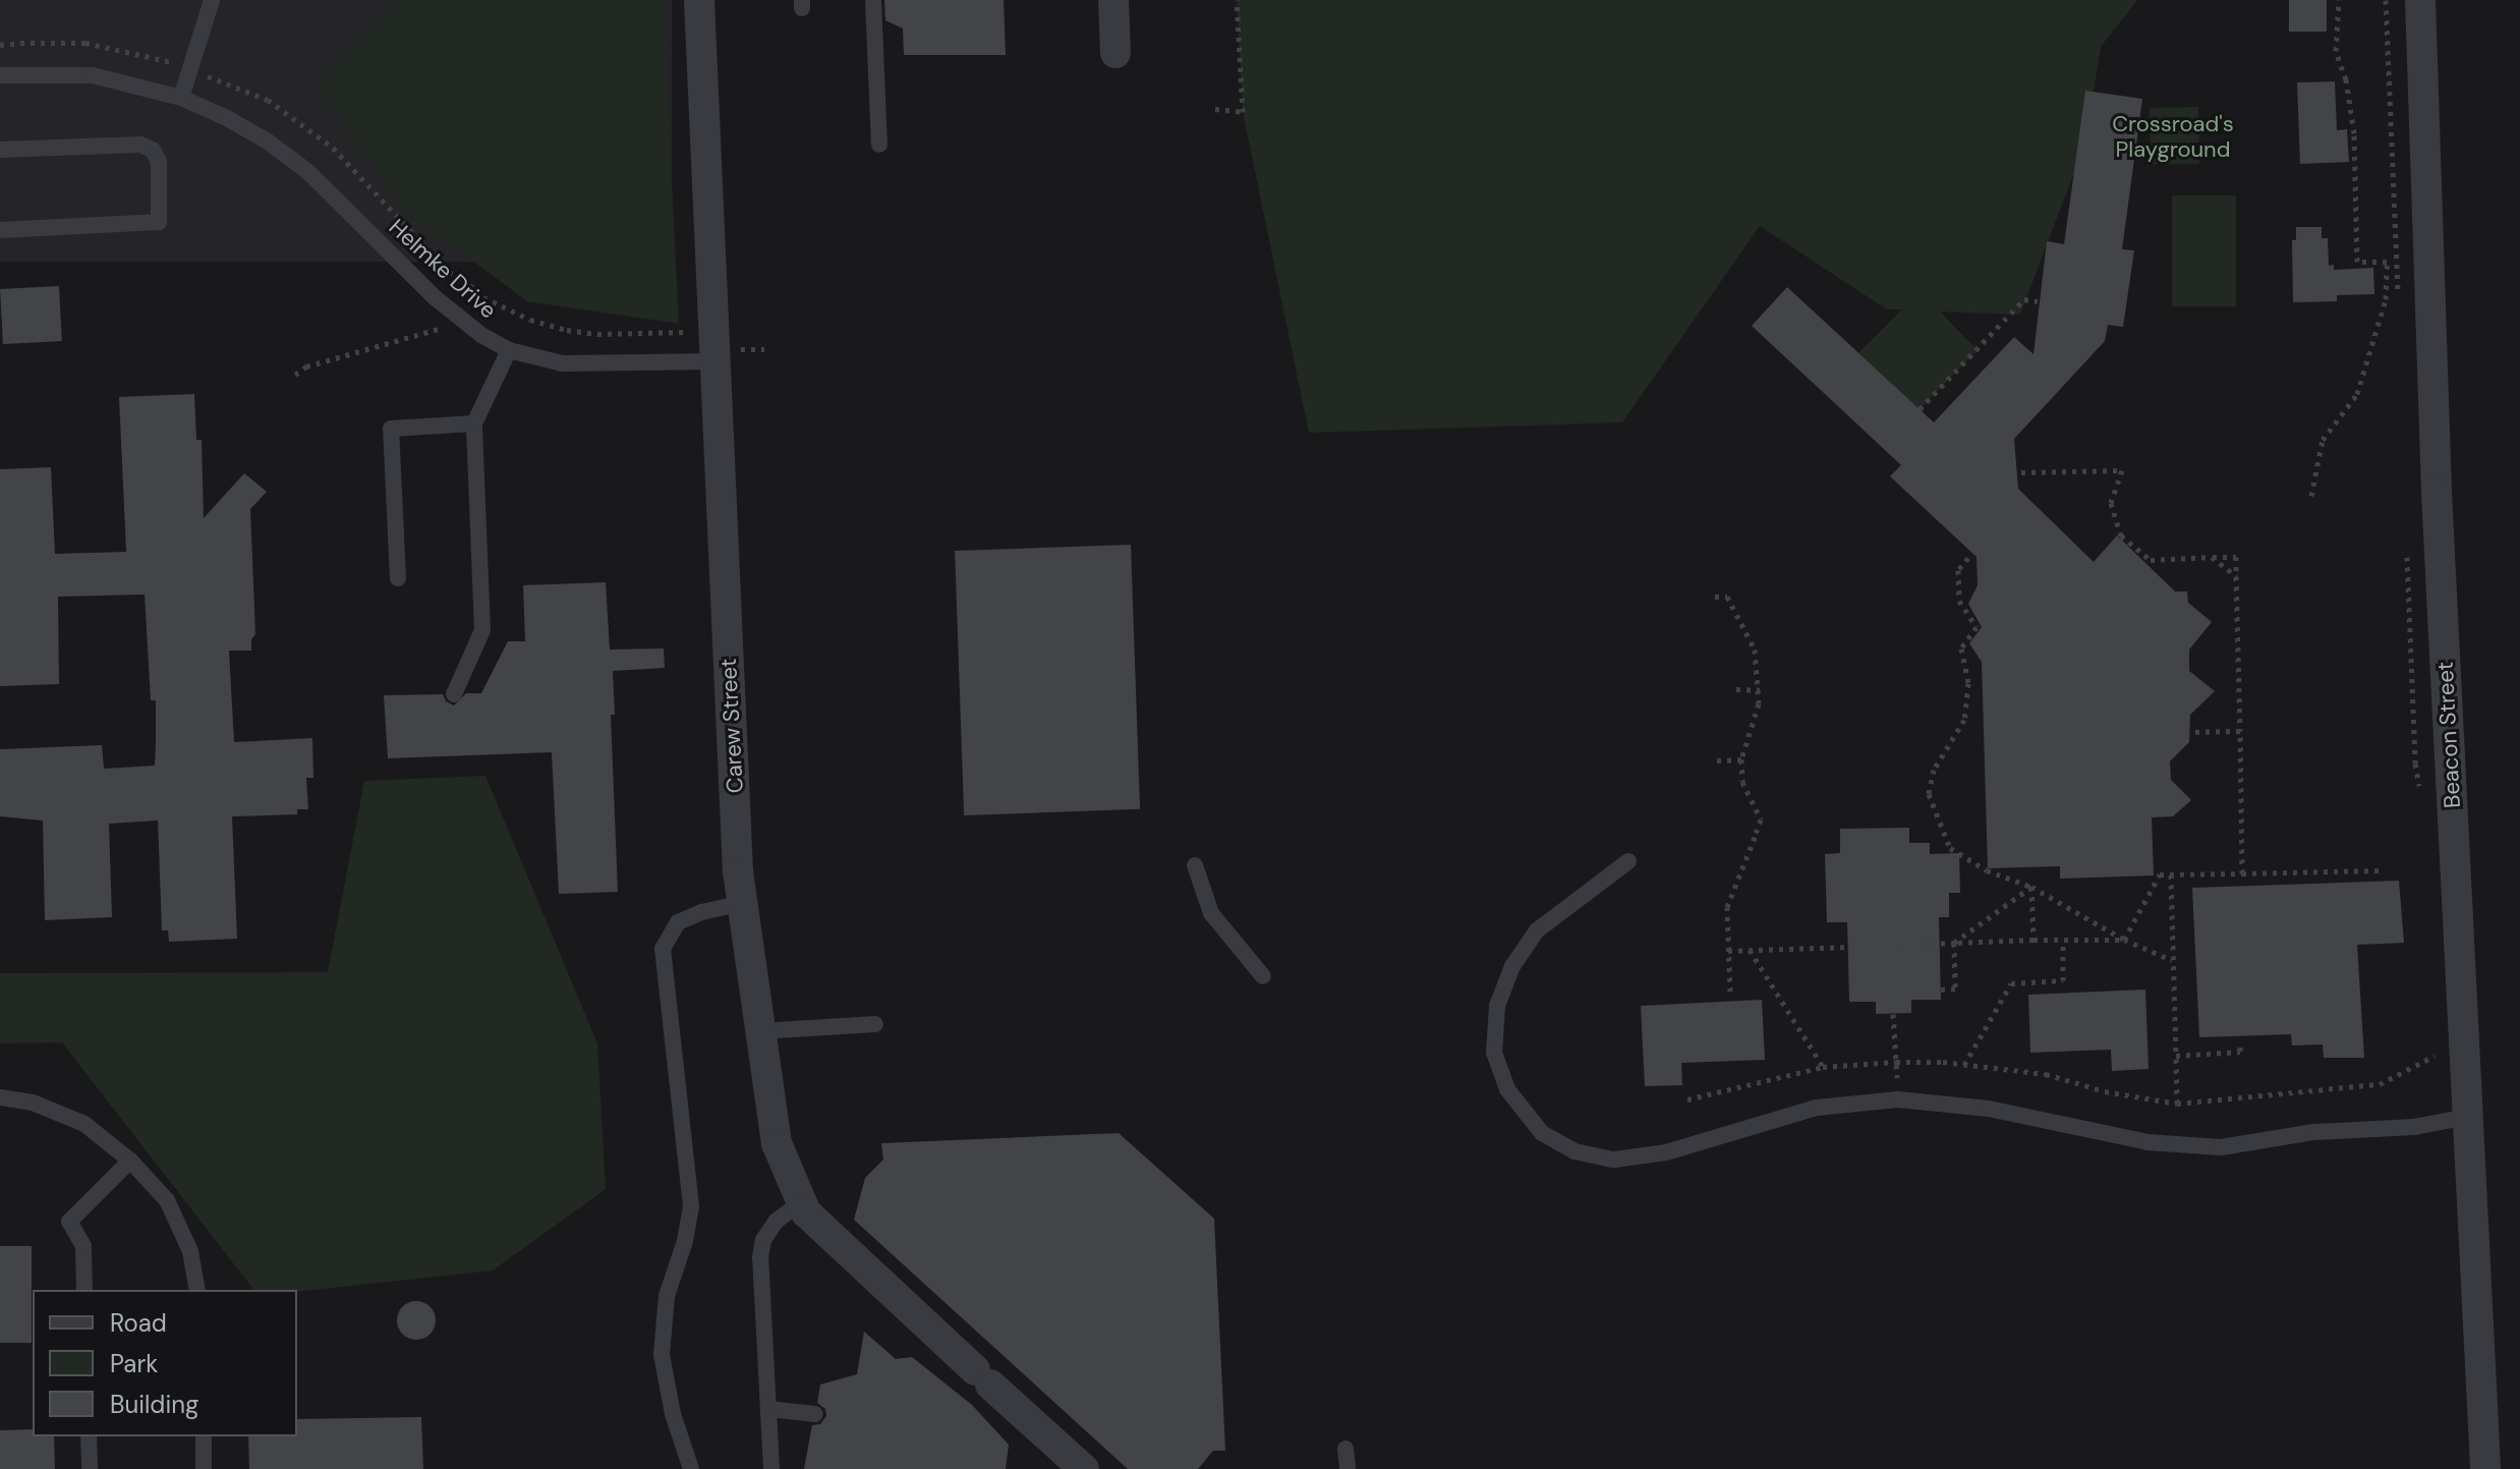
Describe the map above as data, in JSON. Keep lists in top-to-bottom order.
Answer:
{
  "streets": {
    "street": ["Carew Street", "Beacon Street"],
    "lane": ["Helmke Drive"]
  },
  "crossings": [
    ["Helmke Drive", "Carew Street"]
  ],
  "parks": ["Crossroad's Playground"],
  "legend": ["Road", "Park", "Building"]
}
